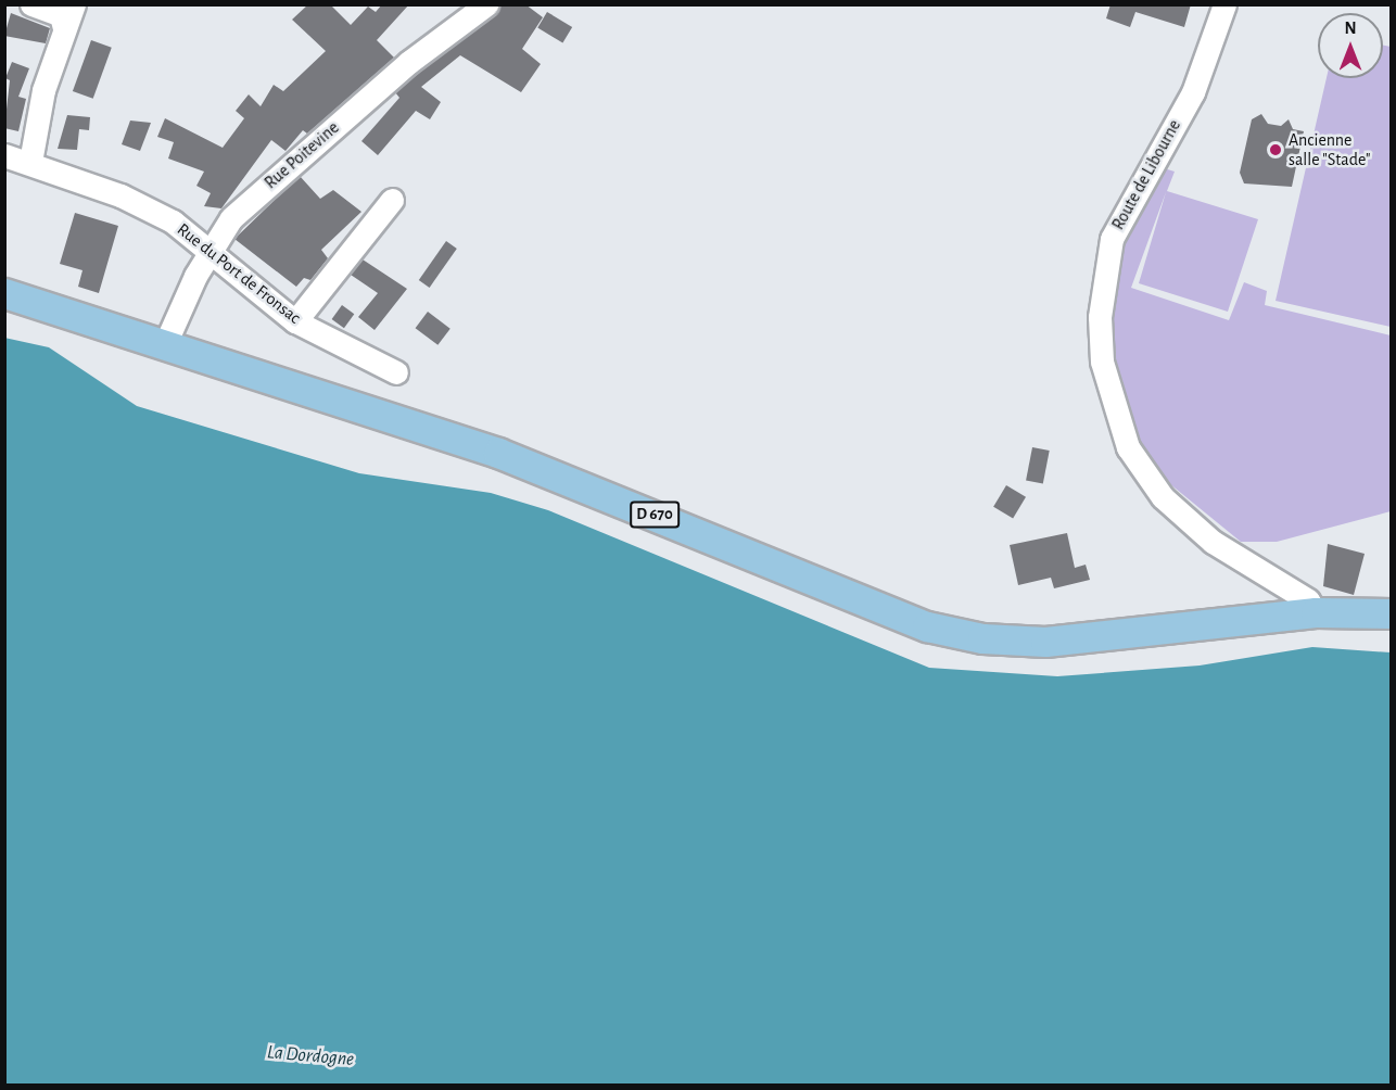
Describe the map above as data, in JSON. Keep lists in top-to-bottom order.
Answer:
{
  "streets": {
    "main road": ["D 670"],
    "street": ["Rue Poitevine", "Route de Libourne", "Rue du Port de Fronsac"]
  },
  "crossings": [
    ["Rue Poitevine", "Rue du Port de Fronsac"],
    ["Rue Poitevine", "D 670"],
    ["Route de Libourne", "D 670"]
  ],
  "water": ["La Dordogne"],
  "places": ["Ancienne salle \"Stade\""],
  "north": "top"
}
